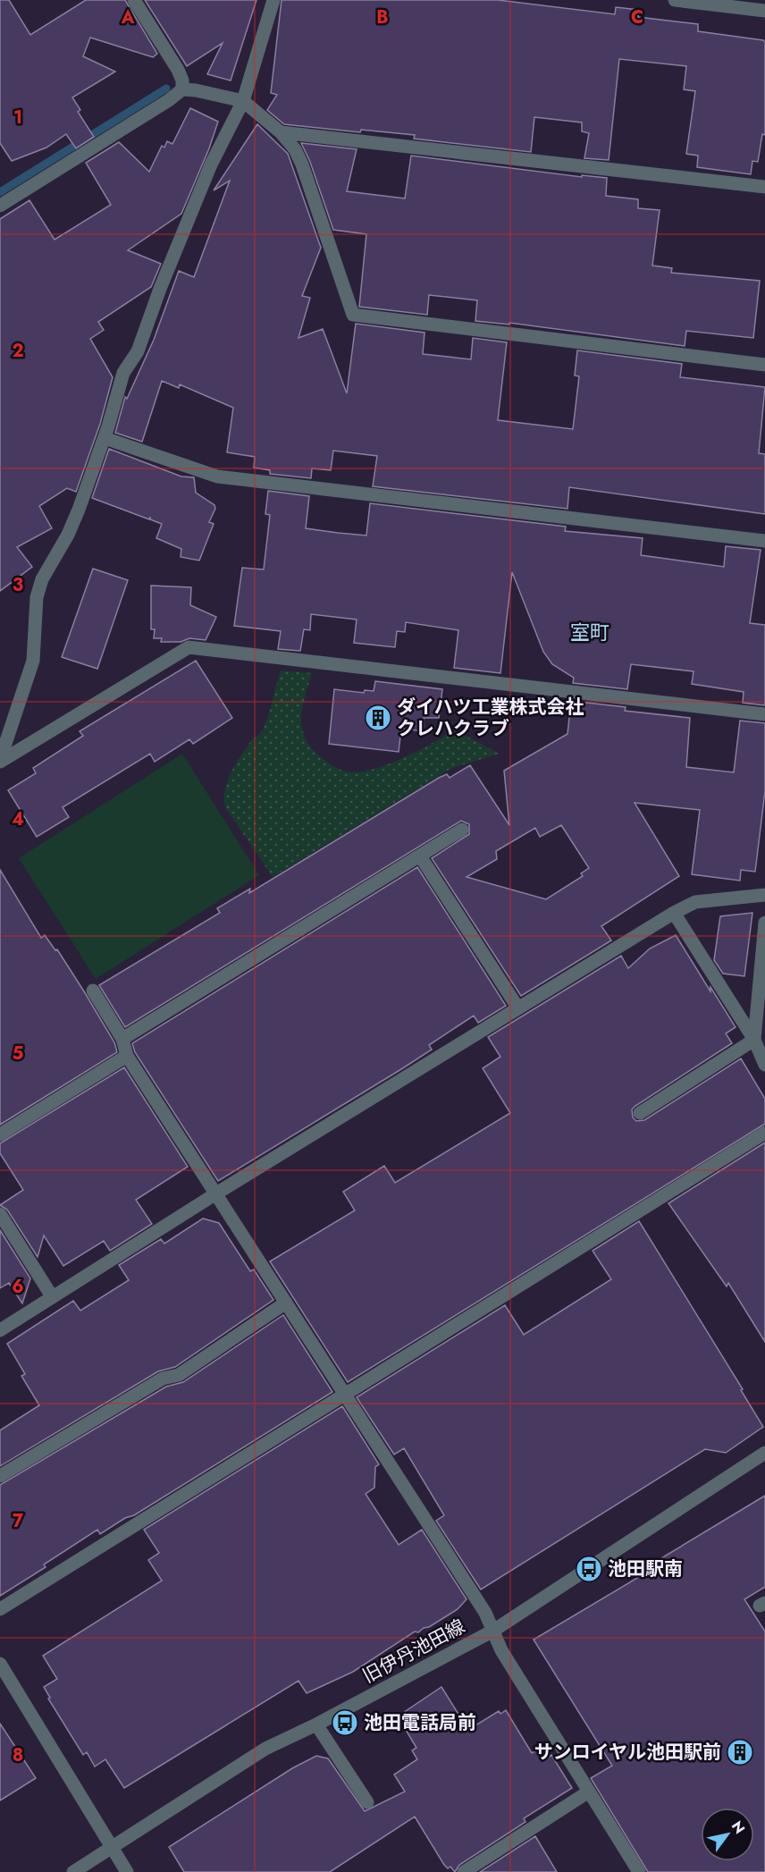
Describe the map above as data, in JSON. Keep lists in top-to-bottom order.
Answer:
{
  "streets": {
    "street": ["旧伊丹池田線"]
  },
  "districts": ["室町"],
  "places": {
    "building": ["ダイハツ工業株式会社 クレハクラブ", "サンロイヤル池田駅前"],
    "bus stop": ["池田駅南", "池田電話局前"]
  },
  "north": "top right",
  "grid": {
    "columns": ["A", "B", "C"],
    "rows": [
      "1",
      "2",
      "3",
      "4",
      "5",
      "6",
      "7",
      "8"
    ]
  }
}
